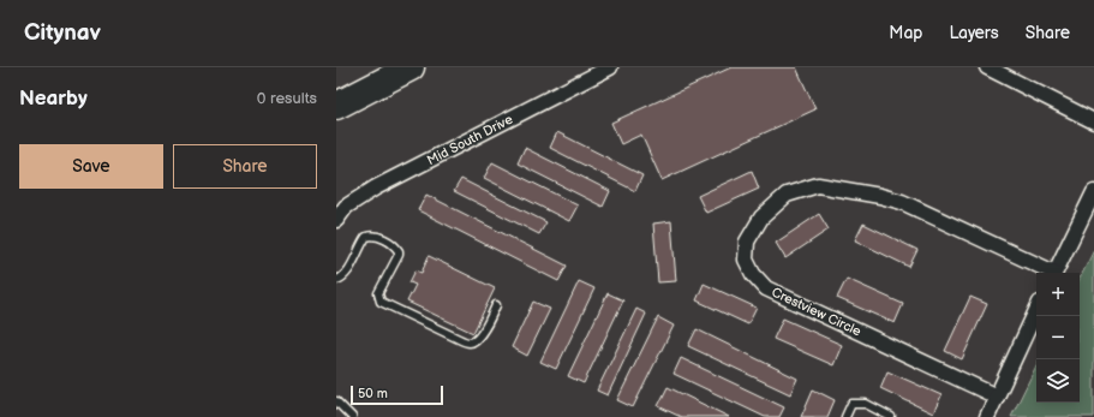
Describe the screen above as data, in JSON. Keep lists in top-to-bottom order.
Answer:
{
  "streets": {
    "street": ["Mid South Drive", "Crestview Circle"]
  },
  "scale_bar": "50 m",
  "page": {
    "header": "Citynav",
    "nav": ["Map", "Layers", "Share"],
    "heading": ["Nearby", "0 results"],
    "buttons": ["Save", "Share"],
    "map_buttons": ["+", "−"],
    "scale": "50 m"
  }
}
